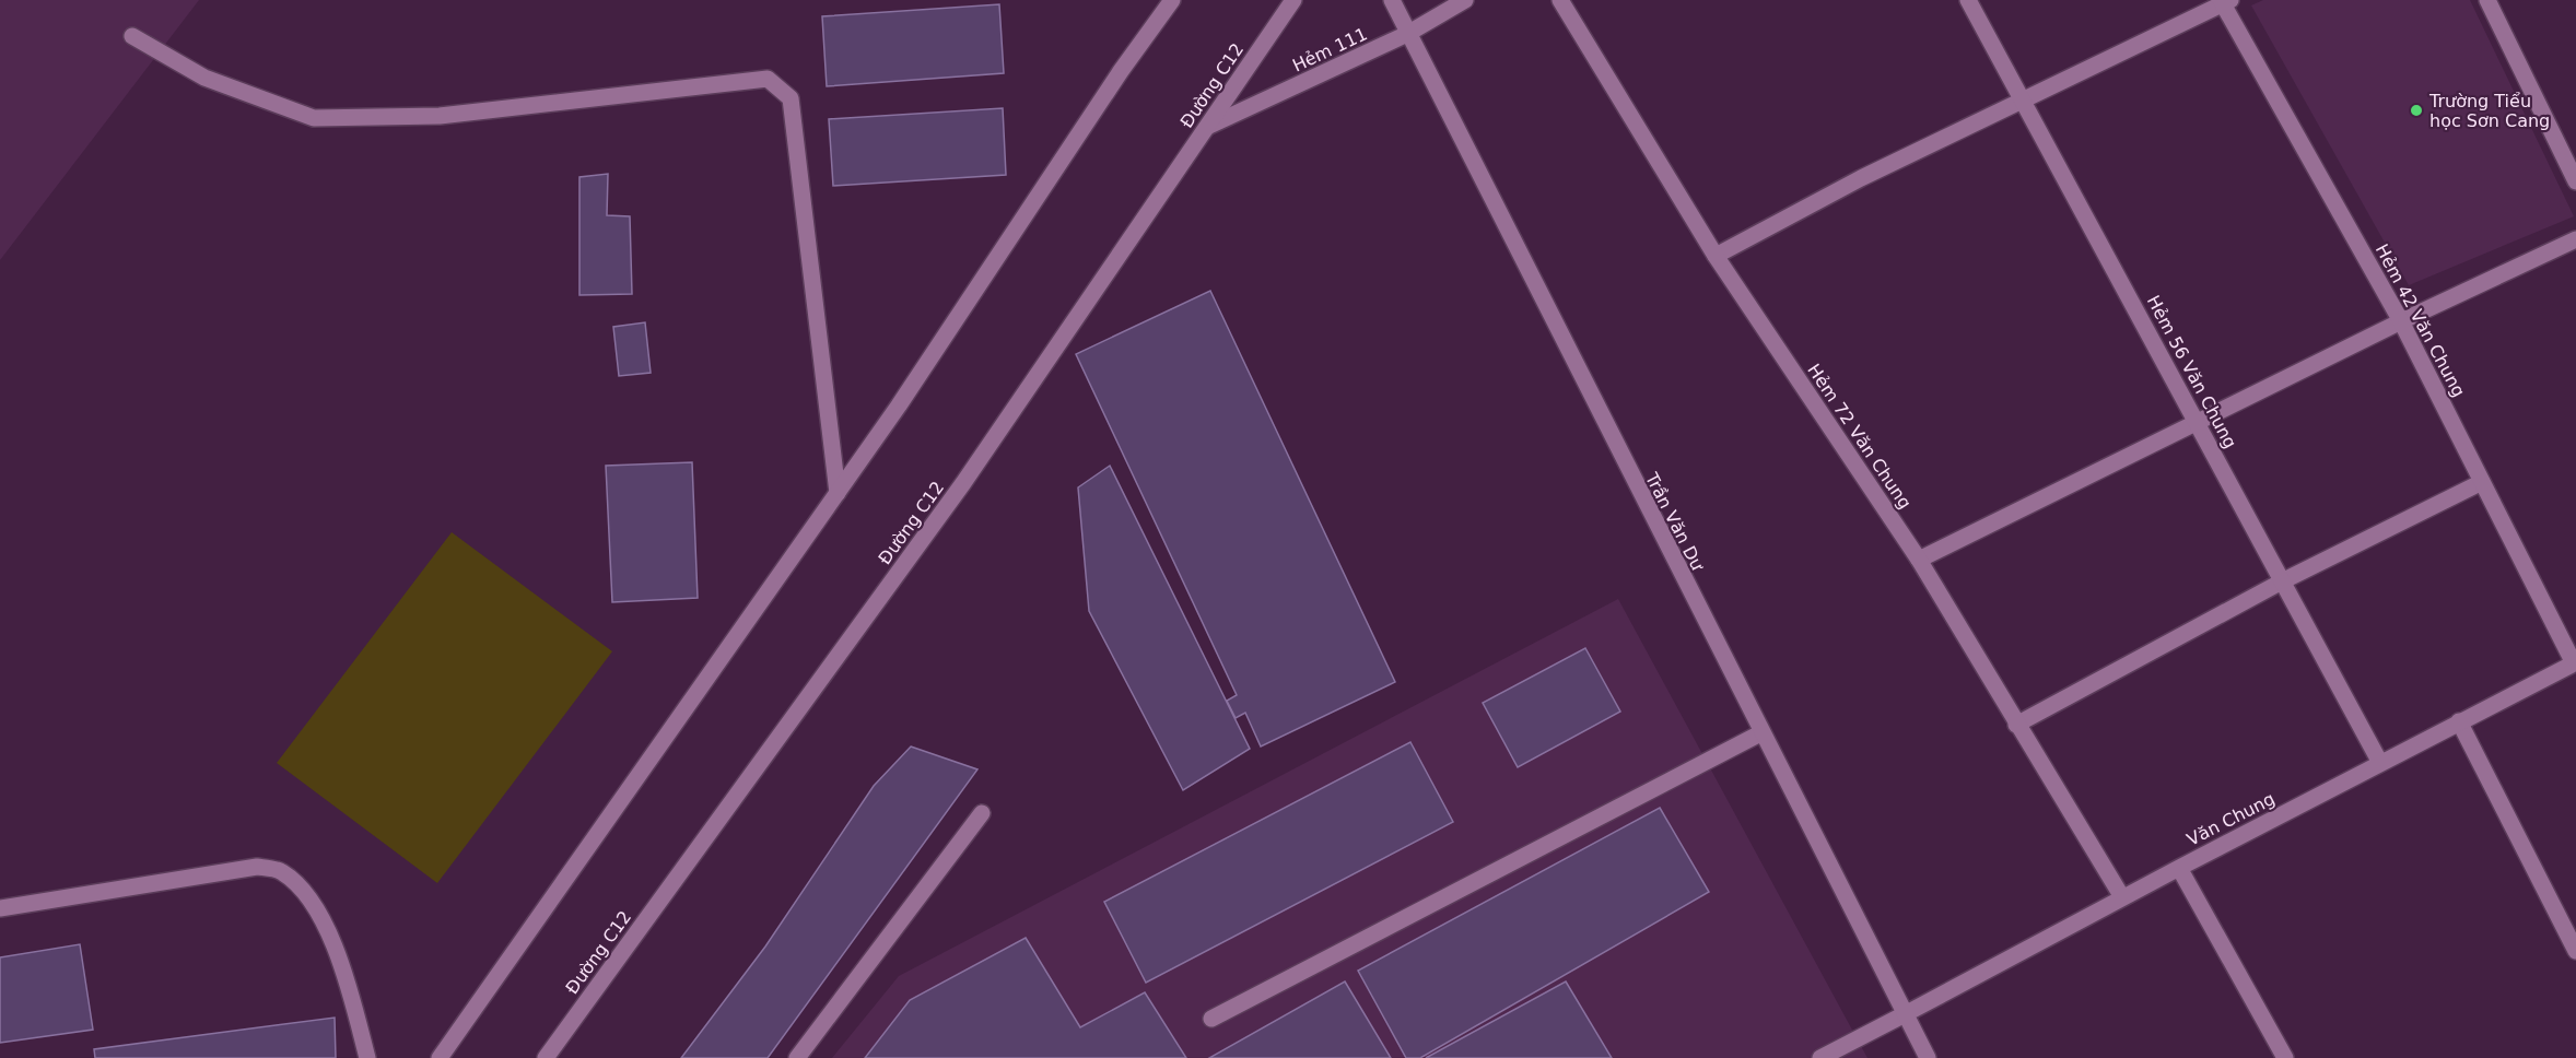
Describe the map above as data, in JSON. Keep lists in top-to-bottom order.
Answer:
{
  "streets": {
    "street": [
      "Hẻm 111",
      "Đường C12",
      "Hẻm 42 Văn Chung",
      "Hẻm 56 Văn Chung",
      "Hẻm 72 Văn Chung",
      "Trần Văn Dư",
      "Văn Chung"
    ]
  },
  "crossings": [
    ["Hẻm 111", "Đường C12"],
    ["Hẻm 111", "Trần Văn Dư"],
    ["Hẻm 42 Văn Chung", "Văn Chung"],
    ["Hẻm 56 Văn Chung", "Văn Chung"],
    ["Hẻm 72 Văn Chung", "Văn Chung"],
    ["Trần Văn Dư", "Văn Chung"]
  ],
  "places": ["Trường Tiểu học Sơn Cang"]
}
